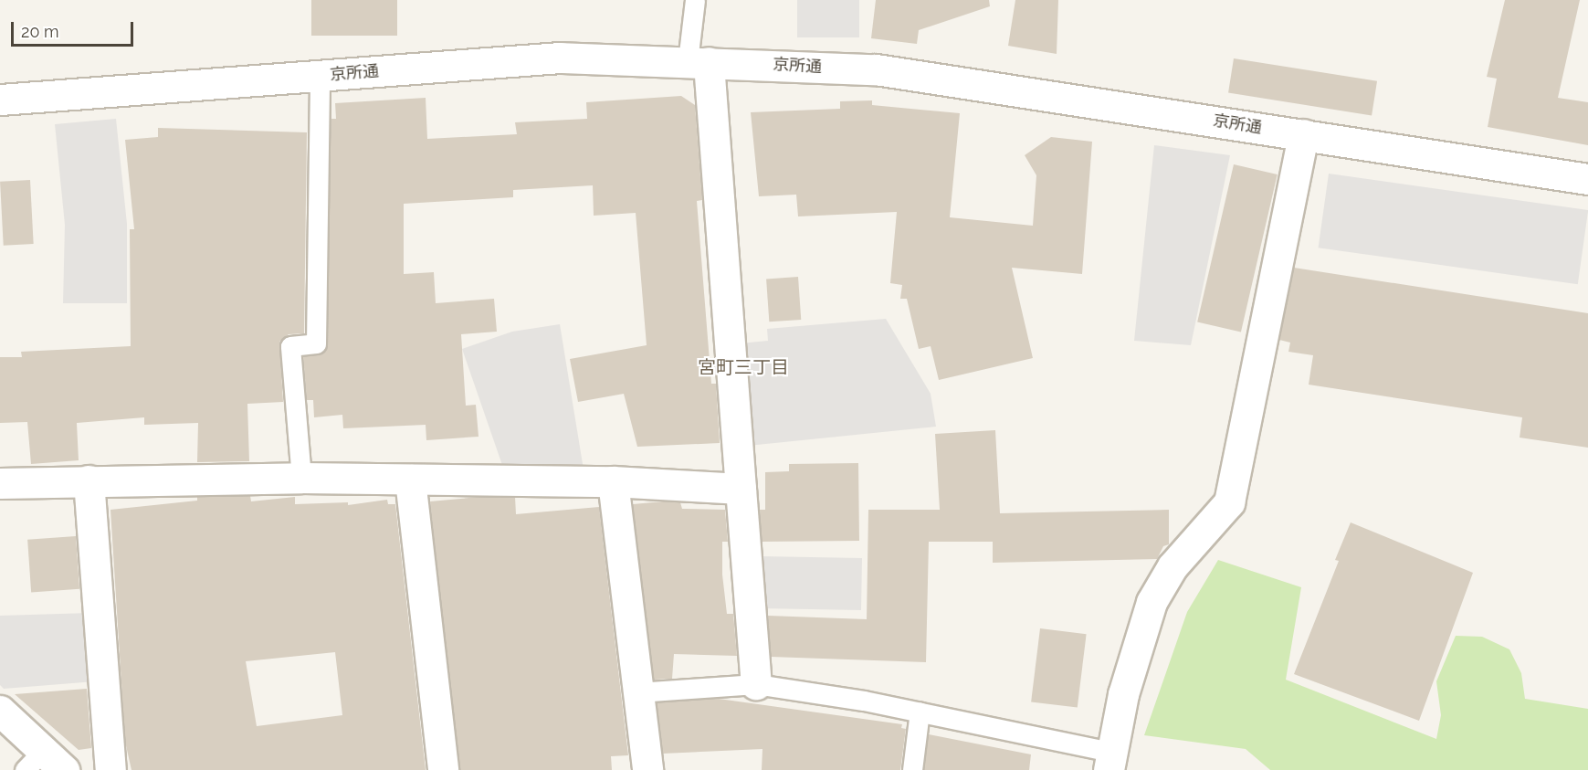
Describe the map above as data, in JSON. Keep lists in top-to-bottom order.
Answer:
{
  "streets": {
    "street": ["京所通"]
  },
  "districts": ["宮町三丁目"],
  "scale_bar": "20 m"
}
